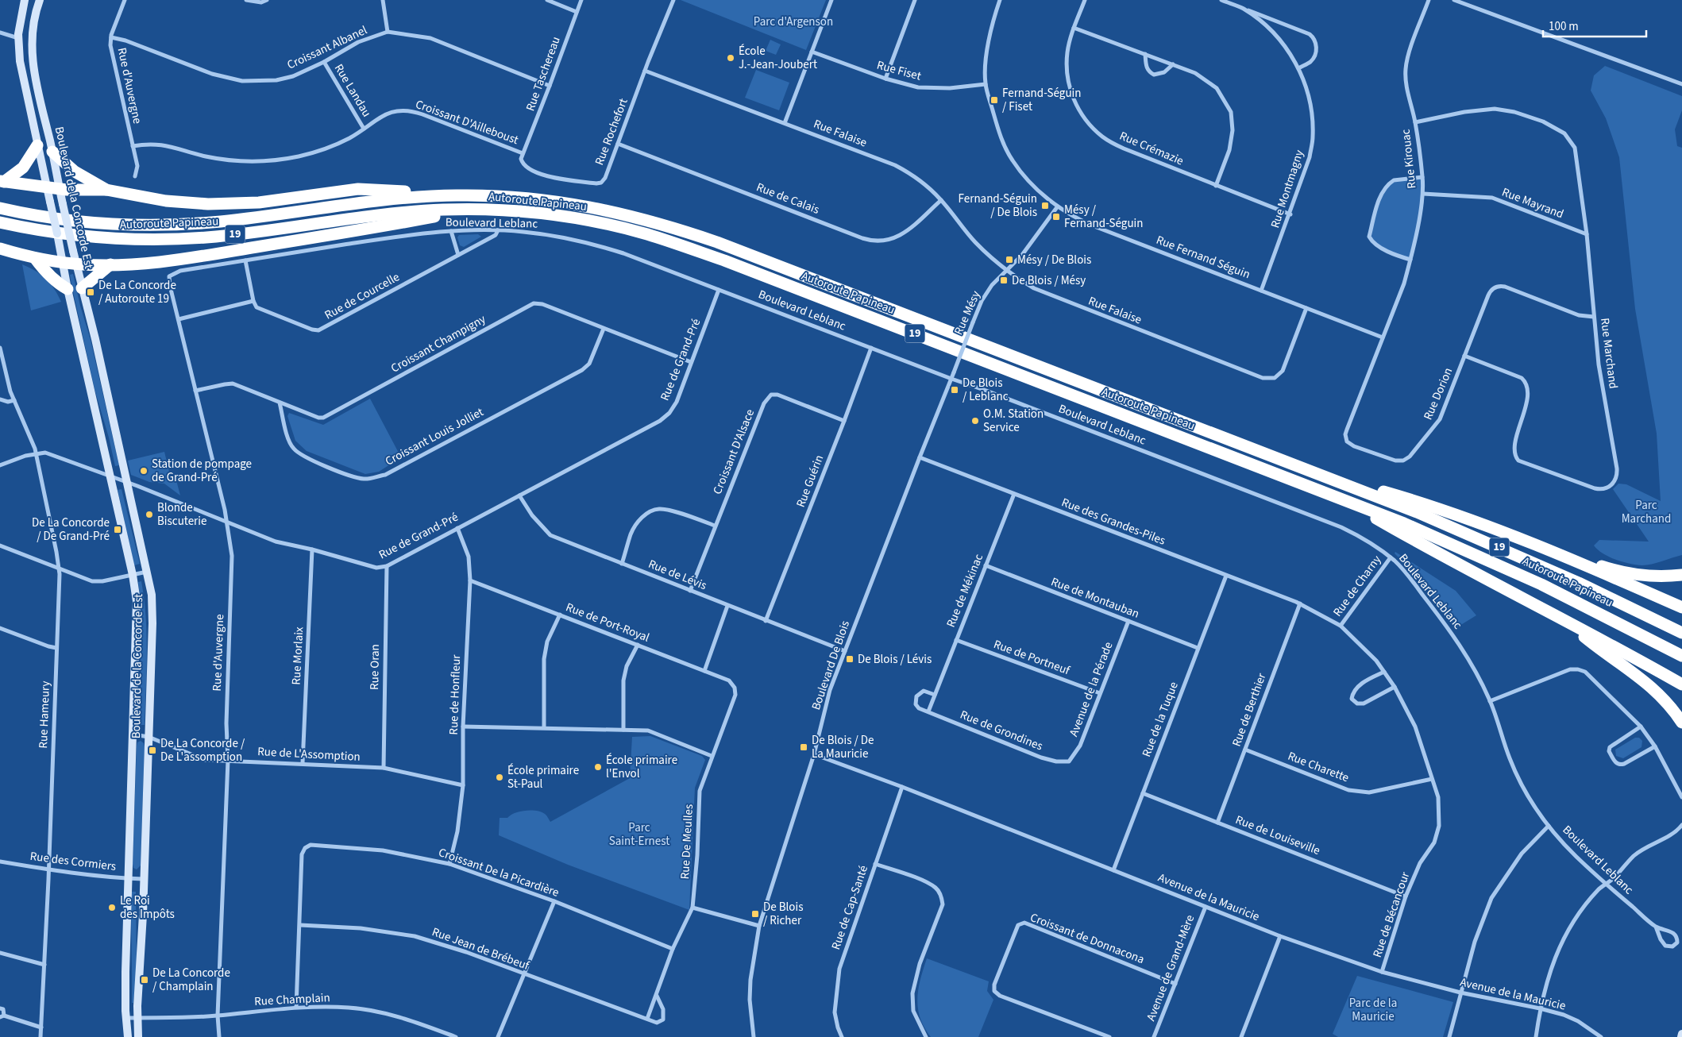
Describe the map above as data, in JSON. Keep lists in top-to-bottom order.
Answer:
{
  "streets": {
    "highway": ["Autoroute Papineau", "19"],
    "street": [
      "Croissant Albanel",
      "Rue Fiset",
      "Rue Taschereau",
      "Rue d'Auvergne",
      "Rue Landau",
      "Croissant D'Ailleboust",
      "Rue Rochefort",
      "Rue Falaise",
      "Rue Crémazie",
      "Rue Kirouac",
      "Rue Montmagny",
      "Boulevard de la Concorde Est",
      "Rue de Calais",
      "Rue Mayrand",
      "Boulevard Leblanc",
      "Rue Fernand Séguin",
      "Rue de Courcelle",
      "Rue Mésy",
      "Croissant Champigny",
      "Rue Marchand",
      "Rue de Grand-Pré",
      "Rue Dorion",
      "Croissant Louis Jolliet",
      "Croissant D'Alsace",
      "Rue Guérin",
      "Rue des Grandes-Piles",
      "Rue de Lévis",
      "Rue de Charny",
      "Rue de Mékinac",
      "Rue de Montauban",
      "Rue de Port-Royal",
      "Rue Morlaix",
      "Rue de Portneuf",
      "Boulevard De Blois",
      "Rue Oran",
      "Avenue de la Pérade",
      "Rue de Honfleur",
      "Rue de Berthier",
      "Rue Hameury",
      "Rue de la Tuque",
      "Rue de Grondines",
      "Rue de L'Assomption",
      "Rue Charette",
      "Rue de Louiseville",
      "Rue De Meulles",
      "Rue des Cormiers",
      "Croissant De la Picardière",
      "Avenue de la Mauricie",
      "Rue de Cap-Santé",
      "Rue de Bécancour",
      "Croissant de Donnacona",
      "Rue Jean de Brébeuf",
      "Avenue de Grand-Mère",
      "Rue Champlain"
    ]
  },
  "crossings": [
    ["Croissant Albanel", "Rue Taschereau"],
    ["Croissant Albanel", "Rue d'Auvergne"],
    ["Croissant Albanel", "Rue Landau"],
    ["Rue Fiset", "Rue Fernand Séguin"],
    ["Rue Taschereau", "Croissant D'Ailleboust"],
    ["Rue Taschereau", "Rue Rochefort"],
    ["Rue d'Auvergne", "Croissant D'Ailleboust"],
    ["Rue d'Auvergne", "Boulevard Leblanc"],
    ["Rue d'Auvergne", "Croissant Champigny"],
    ["Rue d'Auvergne", "Rue de Grand-Pré"],
    ["Rue d'Auvergne", "Rue de L'Assomption"],
    ["Rue d'Auvergne", "Rue Champlain"],
    ["Rue Landau", "Croissant D'Ailleboust"],
    ["Croissant D'Ailleboust", "Rue Rochefort"],
    ["Rue Rochefort", "Rue Falaise"],
    ["Rue Rochefort", "Rue de Calais"],
    ["Rue Falaise", "Rue de Calais"],
    ["Rue Falaise", "Rue Fernand Séguin"],
    ["Rue Falaise", "Rue Mésy"],
    ["Rue Crémazie", "Rue Montmagny"],
    ["Rue Kirouac", "Rue Mayrand"],
    ["Rue Kirouac", "Rue Fernand Séguin"],
    ["Rue Kirouac", "Rue Marchand"],
    ["Rue Kirouac", "Rue Dorion"],
    ["Rue Montmagny", "Rue Fernand Séguin"],
    ["Boulevard de la Concorde Est", "Rue de Grand-Pré"],
    ["Boulevard de la Concorde Est", "Rue de L'Assomption"],
    ["Boulevard de la Concorde Est", "Rue des Cormiers"],
    ["Boulevard de la Concorde Est", "Rue Champlain"],
    ["Rue Mayrand", "Rue Marchand"],
    ["Boulevard Leblanc", "Rue de Courcelle"],
    ["Boulevard Leblanc", "Rue Mésy"],
    ["Boulevard Leblanc", "Rue de Grand-Pré"],
    ["Boulevard Leblanc", "Rue Guérin"],
    ["Boulevard Leblanc", "Rue de Charny"],
    ["Boulevard Leblanc", "Boulevard De Blois"],
    ["Rue Fernand Séguin", "Rue Mésy"],
    ["Rue Fernand Séguin", "Rue Dorion"],
    ["Rue Mésy", "Boulevard De Blois"],
    ["Croissant Champigny", "Rue de Grand-Pré"],
    ["Croissant Champigny", "Croissant Louis Jolliet"],
    ["Rue Marchand", "Rue Dorion"],
    ["Rue de Grand-Pré", "Rue de Lévis"],
    ["Rue de Grand-Pré", "Rue Morlaix"],
    ["Rue de Grand-Pré", "Rue Oran"],
    ["Rue de Grand-Pré", "Rue de Honfleur"],
    ["Rue de Grand-Pré", "Rue Hameury"],
    ["Croissant D'Alsace", "Rue Guérin"],
    ["Croissant D'Alsace", "Rue de Lévis"],
    ["Rue Guérin", "Rue de Lévis"],
    ["Rue des Grandes-Piles", "Rue de Mékinac"],
    ["Rue des Grandes-Piles", "Boulevard De Blois"],
    ["Rue des Grandes-Piles", "Rue de Berthier"],
    ["Rue des Grandes-Piles", "Rue de la Tuque"],
    ["Rue des Grandes-Piles", "Rue de Bécancour"],
    ["Rue de Lévis", "Boulevard De Blois"],
    ["Rue de Charny", "Rue de Bécancour"],
    ["Rue de Mékinac", "Rue de Montauban"],
    ["Rue de Mékinac", "Rue de Portneuf"],
    ["Rue de Mékinac", "Rue de Grondines"],
    ["Rue de Montauban", "Avenue de la Pérade"],
    ["Rue de Montauban", "Rue de la Tuque"],
    ["Rue de Port-Royal", "Rue de Honfleur"],
    ["Rue de Port-Royal", "Rue De Meulles"],
    ["Rue Morlaix", "Rue de L'Assomption"],
    ["Rue de Portneuf", "Avenue de la Pérade"],
    ["Boulevard De Blois", "Avenue de la Mauricie"],
    ["Rue Oran", "Rue de L'Assomption"],
    ["Avenue de la Pérade", "Rue de Grondines"],
    ["Rue de Honfleur", "Rue de L'Assomption"],
    ["Rue de Honfleur", "Croissant De la Picardière"],
    ["Rue de Berthier", "Rue Charette"],
    ["Rue de Berthier", "Rue de Louiseville"],
    ["Rue de Berthier", "Rue de Bécancour"],
    ["Rue Hameury", "Rue des Cormiers"],
    ["Rue de la Tuque", "Rue de Louiseville"],
    ["Rue de la Tuque", "Avenue de la Mauricie"],
    ["Rue Charette", "Rue de Bécancour"],
    ["Rue de Louiseville", "Rue de Bécancour"],
    ["Rue De Meulles", "Croissant De la Picardière"],
    ["Rue De Meulles", "Rue Jean de Brébeuf"],
    ["Croissant De la Picardière", "Rue Jean de Brébeuf"],
    ["Croissant De la Picardière", "Rue Champlain"],
    ["Avenue de la Mauricie", "Rue de Cap-Santé"],
    ["Avenue de la Mauricie", "Rue de Bécancour"],
    ["Avenue de la Mauricie", "Avenue de Grand-Mère"],
    ["Croissant de Donnacona", "Avenue de Grand-Mère"]
  ],
  "parks": [
    "Parc d'Argenson",
    "Parc Marchand",
    "Parc Saint-Ernest",
    "Parc de la Mauricie"
  ],
  "places": {
    "other": [
      "École J.-Jean-Joubert",
      "O.M. Station Service",
      "Station de pompage de Grand-Pré",
      "Blonde Biscuterie",
      "École primaire l'Envol",
      "École primaire St-Paul",
      "Le Roi des Impôts"
    ],
    "transit": [
      "Fernand-Séguin / Fiset",
      "Fernand-Séguin / De Blois",
      "Mésy / Fernand-Séguin",
      "Mésy / De Blois",
      "De Blois / Mésy",
      "De La Concorde / Autoroute 19",
      "De Blois / Leblanc",
      "De La Concorde / De Grand-Pré",
      "De Blois / Lévis",
      "De Blois / De La Mauricie",
      "De La Concorde / De L'assomption",
      "De Blois / Richer",
      "De La Concorde / Champlain"
    ]
  },
  "scale_bar": "100 m"
}
